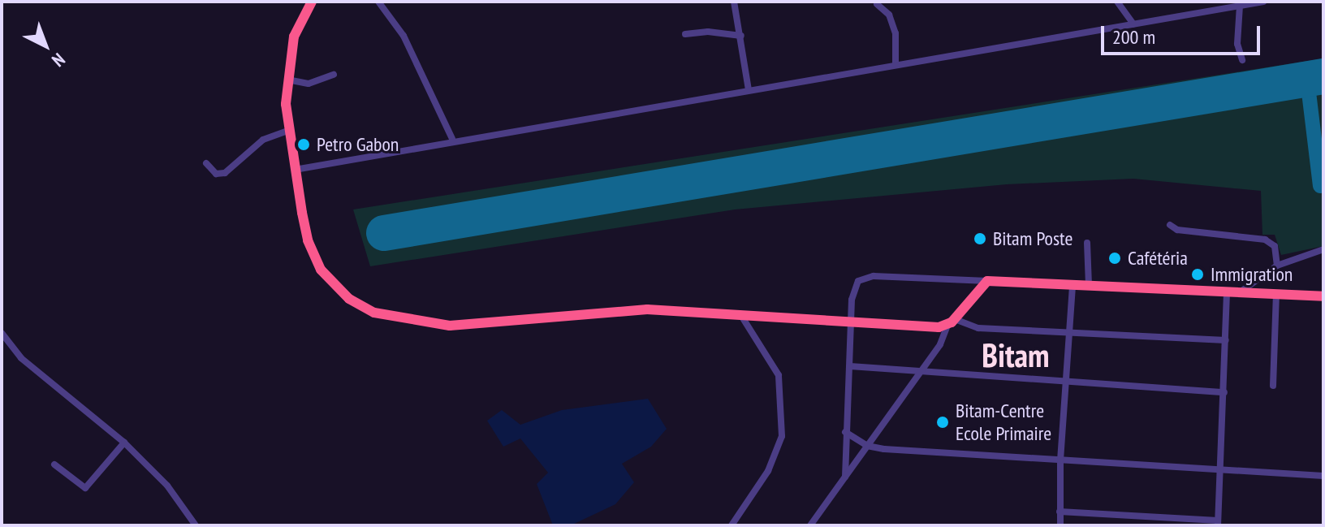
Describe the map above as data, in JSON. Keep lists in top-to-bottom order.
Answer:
{
  "districts": ["Bitam"],
  "places": [
    "Petro Gabon",
    "Bitam Poste",
    "Cafétéria",
    "Immigration",
    "Bitam-Centre Ecole Primaire"
  ],
  "scale_bar": "200 m",
  "north": "bottom right"
}
